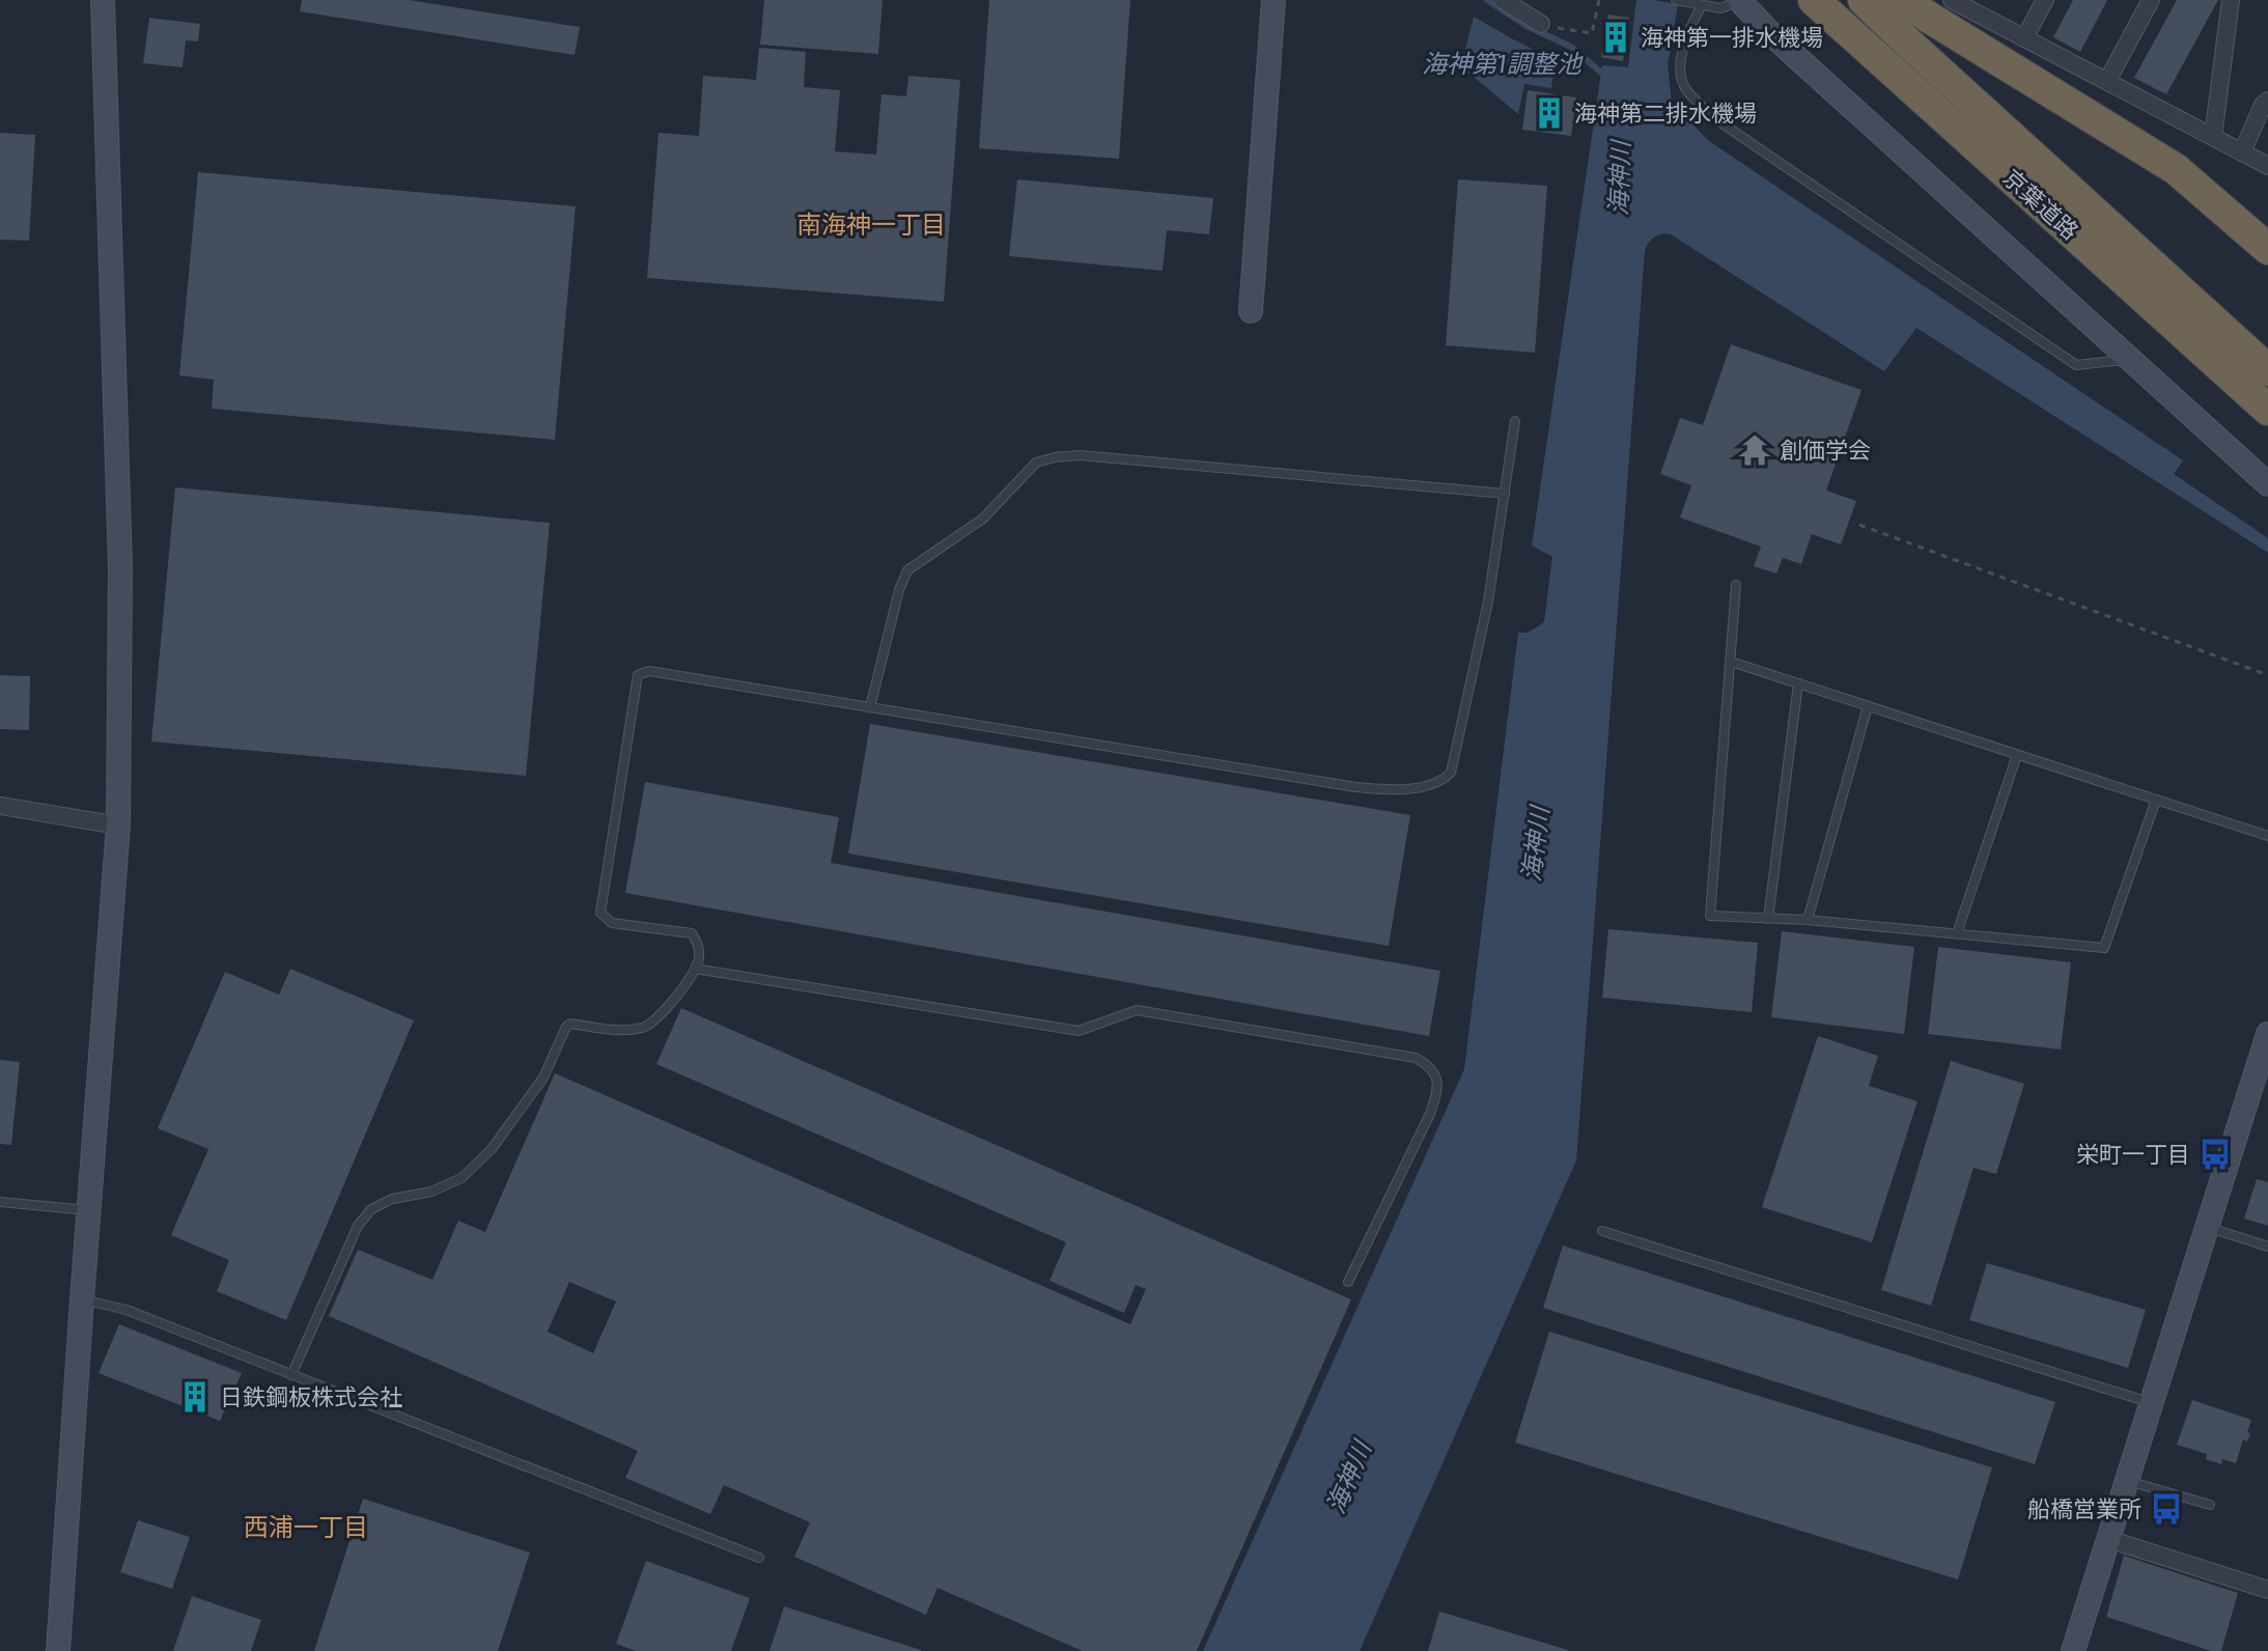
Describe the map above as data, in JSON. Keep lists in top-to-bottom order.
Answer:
{
  "streets": {
    "highway": ["京葉道路"]
  },
  "districts": ["南海神一丁目", "西浦一丁目"],
  "water": ["海神第1調整池", "海神川"],
  "places": {
    "building": ["海神第一排水機場", "海神第二排水機場", "日鉄鋼板株式会社"],
    "temple": ["創価学会"],
    "bus stop": ["栄町一丁目", "船橋営業所"]
  }
}
